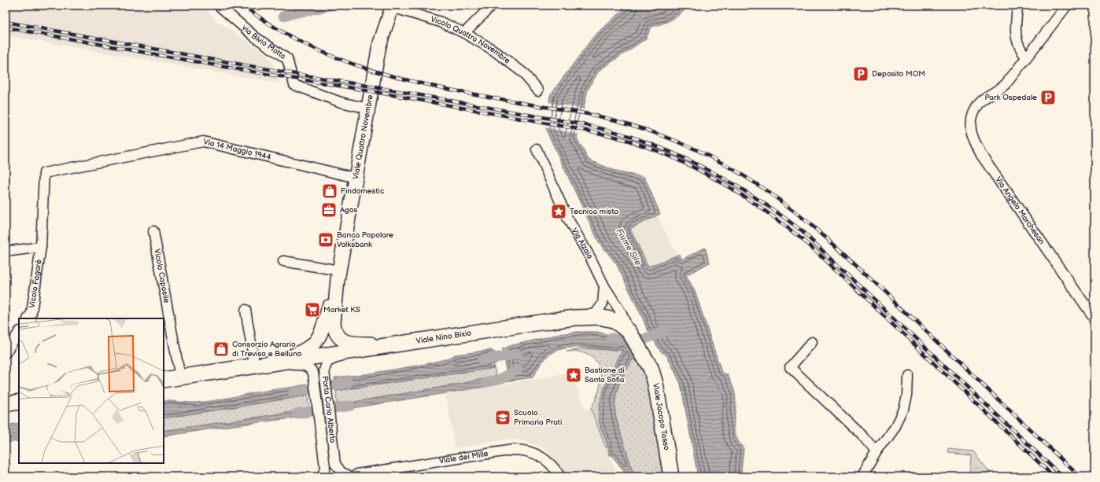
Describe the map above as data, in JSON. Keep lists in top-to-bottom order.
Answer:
{
  "streets": {
    "main road": ["Viale Quattro Novembre", "Viale Nino Bixio", "Viale Jacopo Tasso"],
    "street": [
      "Vicolo Quattro Novembre",
      "via Bivio Motta",
      "Via 14 Maggio 1944",
      "Via Angelo Marchesan",
      "Via Alzaia",
      "Vicolo Caposile",
      "Vicolo Fagarè",
      "Porta Carlo Alberto",
      "Viale dei Mille"
    ]
  },
  "crossings": [
    ["Vicolo Quattro Novembre", "Viale Quattro Novembre"],
    ["via Bivio Motta", "Viale Quattro Novembre"],
    ["Viale Quattro Novembre", "Via 14 Maggio 1944"],
    ["Viale Quattro Novembre", "Viale Nino Bixio"],
    ["Viale Quattro Novembre", "Porta Carlo Alberto"],
    ["Via 14 Maggio 1944", "Vicolo Fagarè"],
    ["Via Alzaia", "Viale Nino Bixio"],
    ["Via Alzaia", "Viale Jacopo Tasso"],
    ["Vicolo Caposile", "Viale Nino Bixio"],
    ["Viale Nino Bixio", "Porta Carlo Alberto"],
    ["Viale Nino Bixio", "Viale Jacopo Tasso"],
    ["Porta Carlo Alberto", "Viale dei Mille"]
  ],
  "water": ["Fiume Sile"],
  "places": {
    "parking": ["Deposito MOM", "Park Ospedale"],
    "shop": ["Findomestic", "Consorzio Agrario di Treviso e Belluno"],
    "office": ["Agos"],
    "place": ["Tecnica mista", "Bastione di Santa Sofia"],
    "bank": ["Banca Popolare Volksbank"],
    "supermarket": ["Market KS"],
    "school or university": ["Scuola Primaria Prati"]
  }
}
